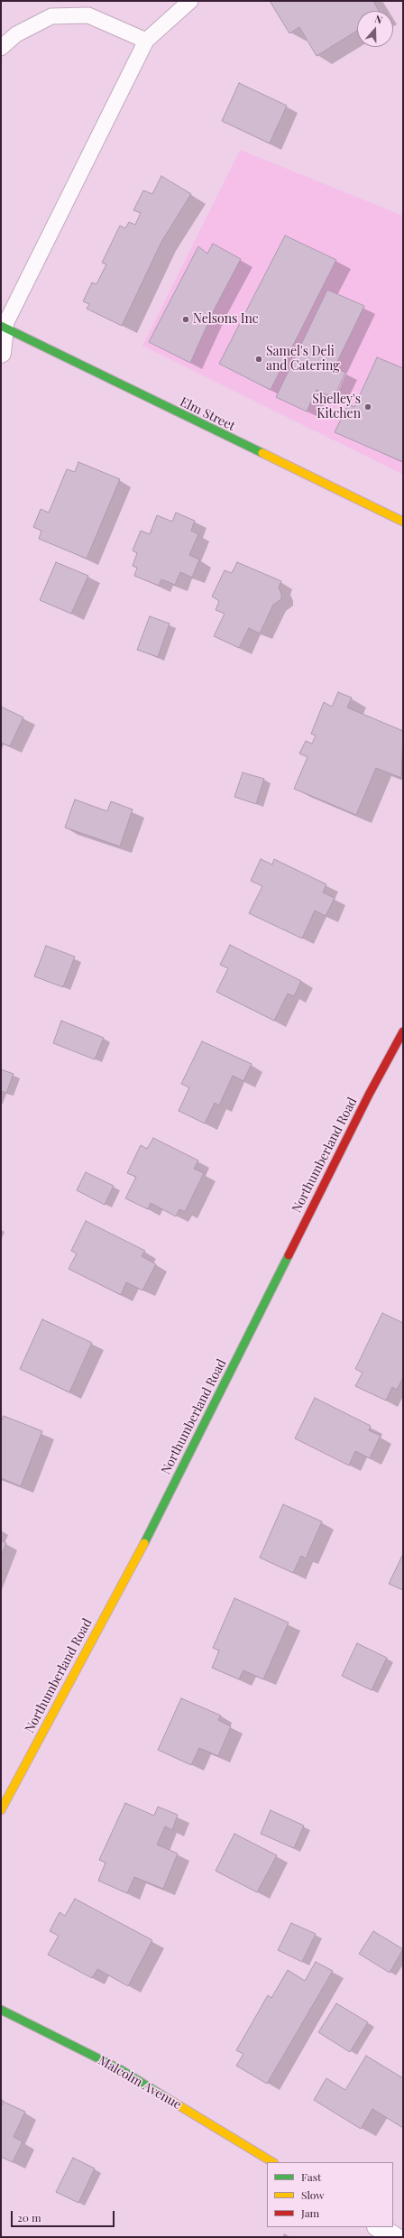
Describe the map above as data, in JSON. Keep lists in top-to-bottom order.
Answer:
{
  "streets": {
    "street": ["Elm Street", "Northumberland Road", "Malcolm Avenue"]
  },
  "places": ["Nelsons Inc", "Samel's Deli and Catering", "Shelley's Kitchen"],
  "legend": ["Fast", "Slow", "Jam"],
  "scale_bar": "20 m",
  "north": "top"
}
